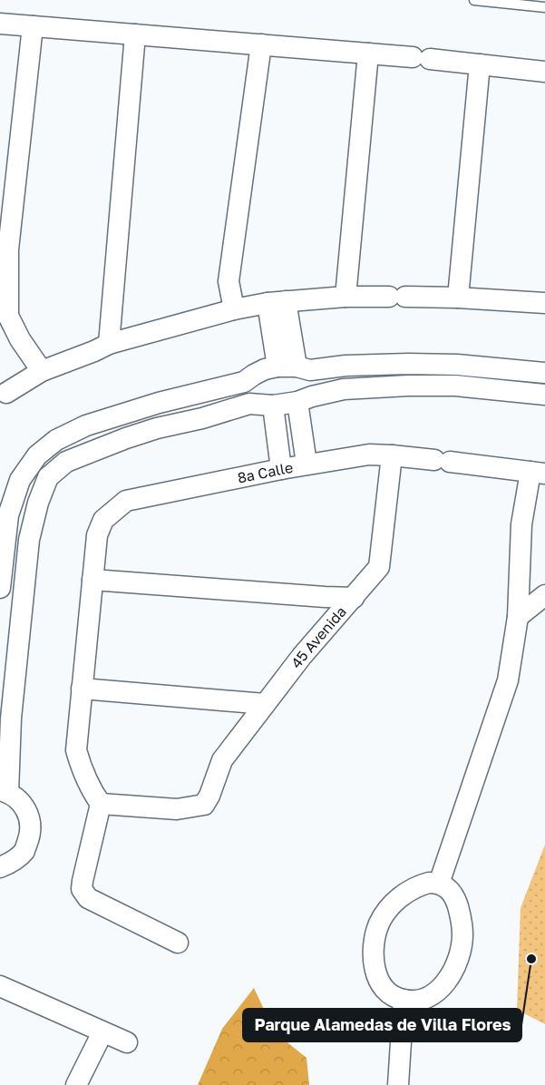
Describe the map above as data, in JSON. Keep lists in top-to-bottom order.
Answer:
{
  "streets": {
    "street": ["8a Calle", "45 Avenida"]
  },
  "crossings": [
    ["8a Calle", "45 Avenida"]
  ],
  "places": ["Parque Alamedas de Villa Flores"]
}
